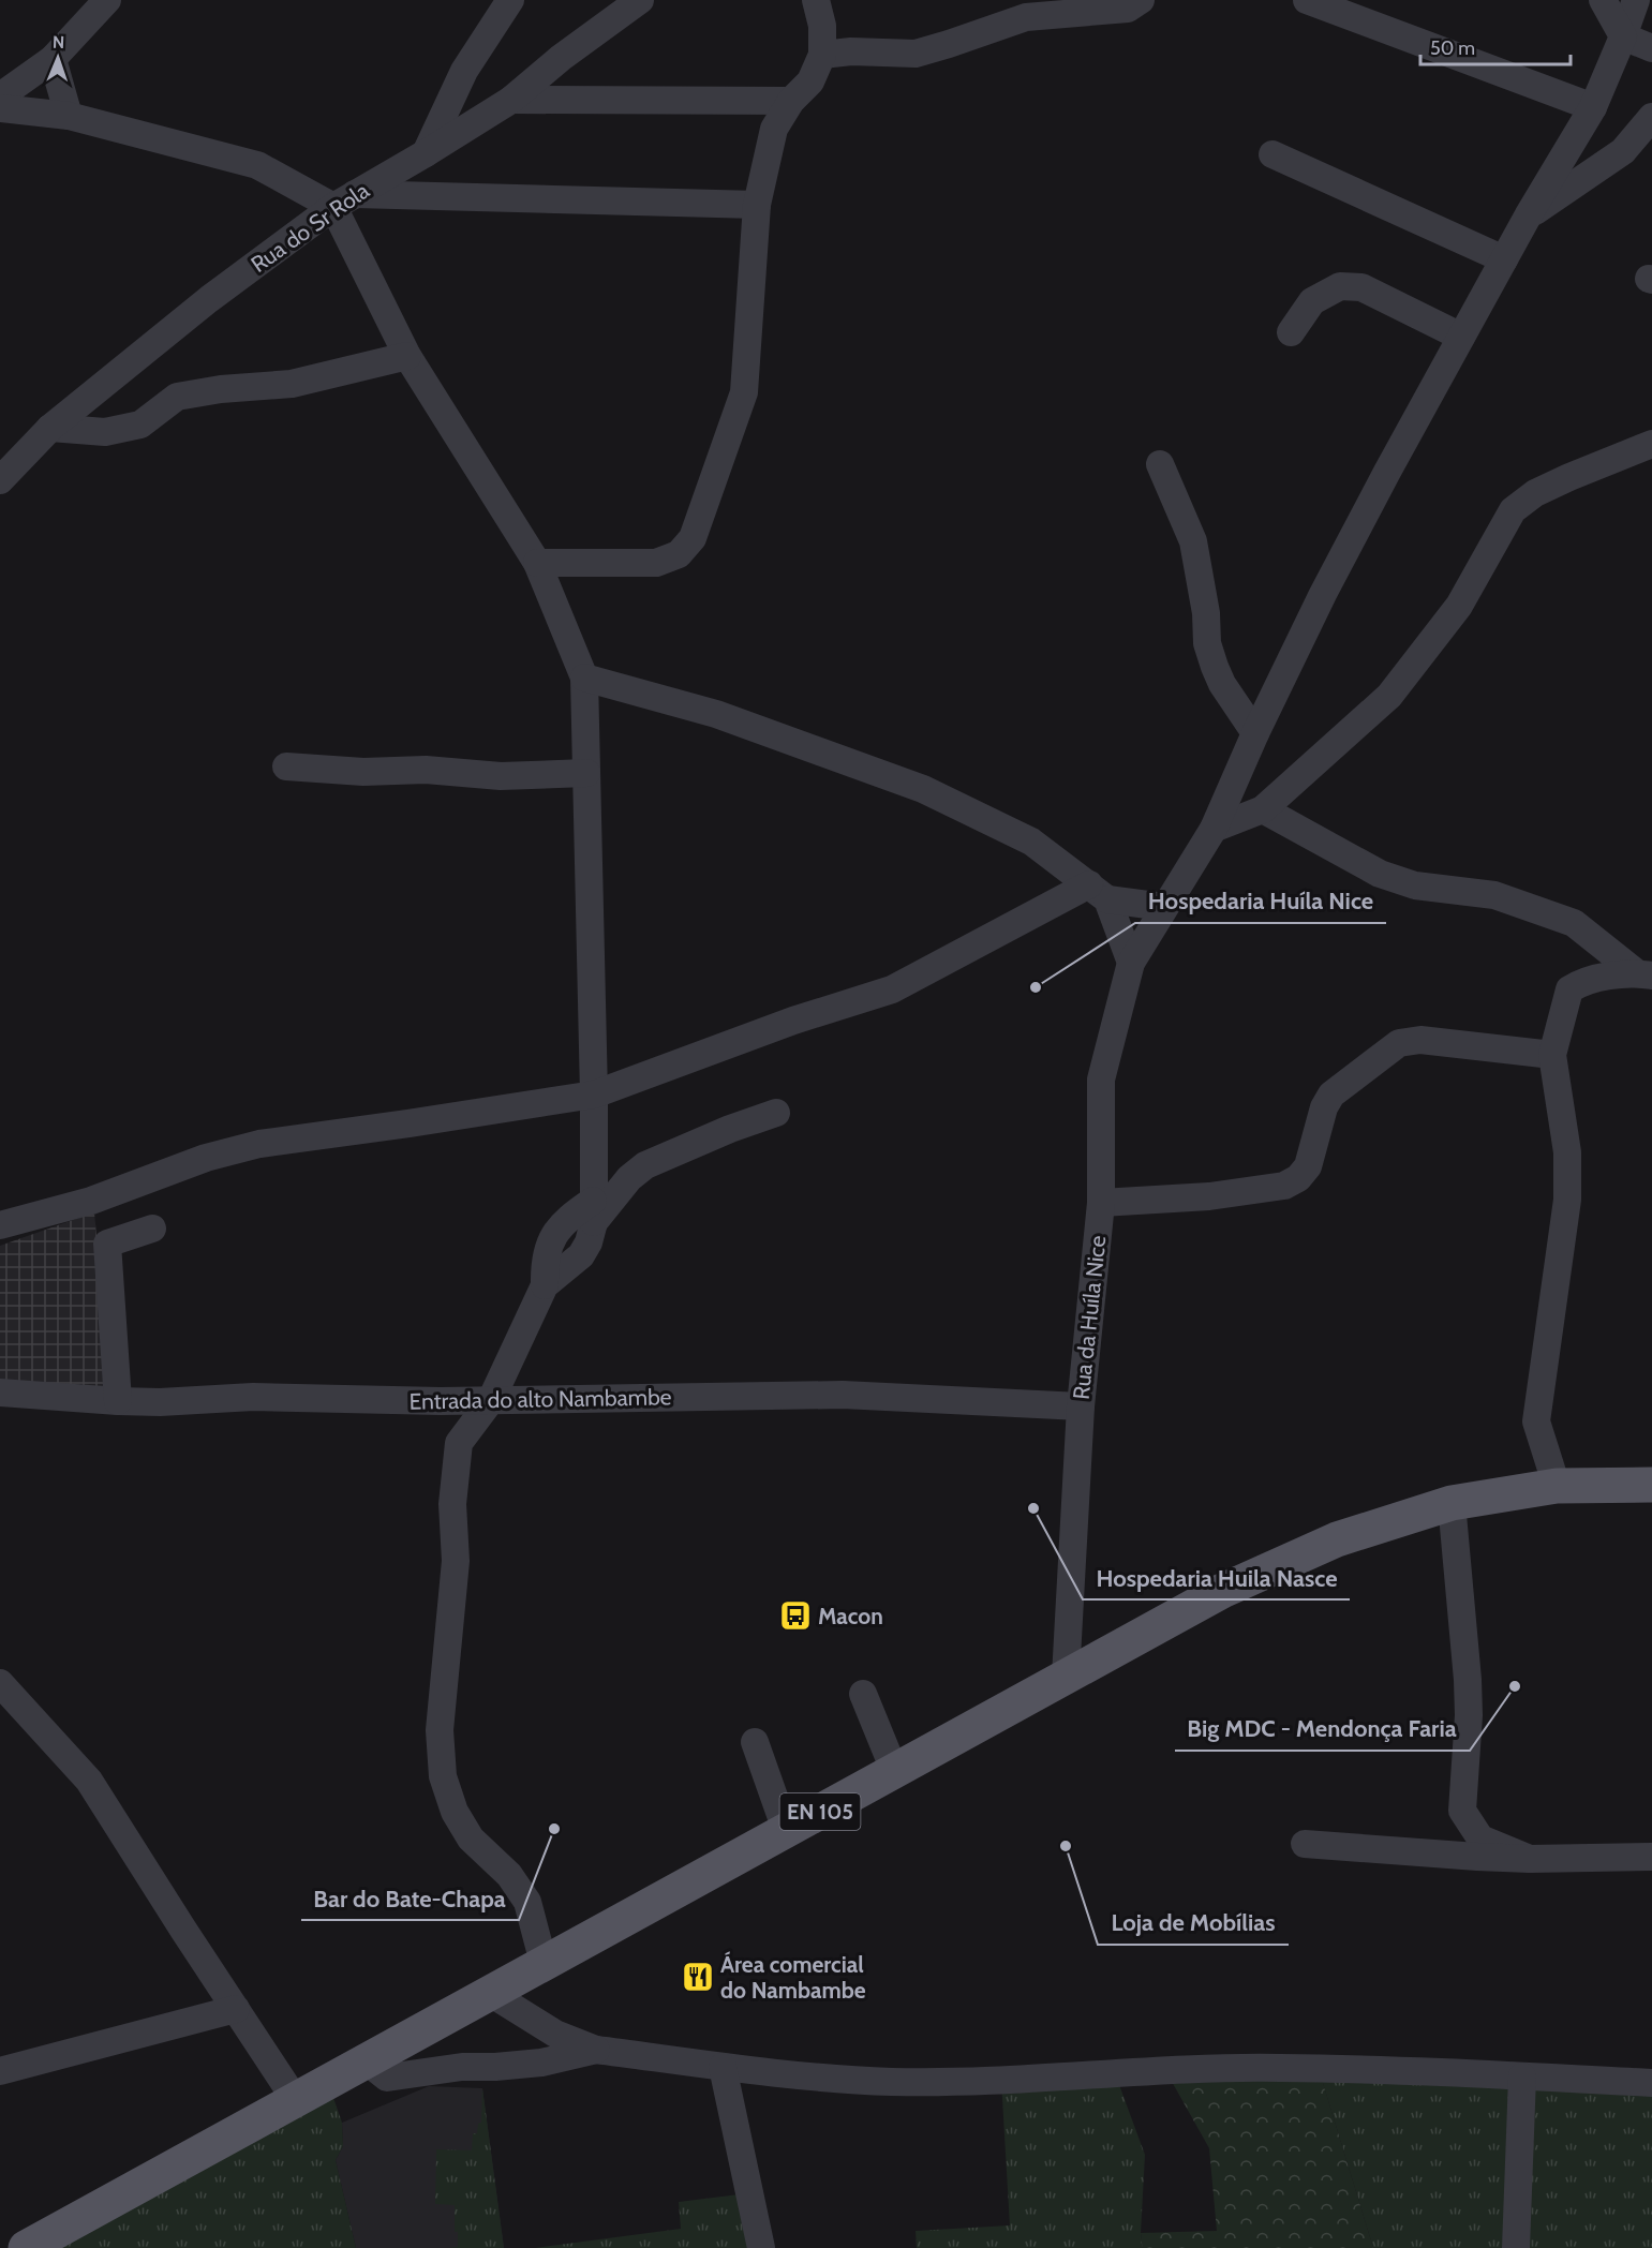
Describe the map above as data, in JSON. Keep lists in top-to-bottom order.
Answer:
{
  "streets": {
    "main road": ["EN 105"],
    "street": ["Rua do Sr Rola", "Rua da Huíla Nice", "Entrada do alto Nambambe"]
  },
  "crossings": [
    ["Rua da Huíla Nice", "Entrada do alto Nambambe"],
    ["Rua da Huíla Nice", "EN 105"]
  ],
  "places": {
    "other": [
      "Hospedaria Huíla Nice",
      "Hospedaria Huila Nasce",
      "Big MDC - Mendonça Faria",
      "Bar do Bate-Chapa",
      "Loja de Mobílias"
    ],
    "bus stop": ["Macon"],
    "restaurant": ["Área comercial do Nambambe"]
  },
  "scale_bar": "50 m",
  "north": "top"
}
